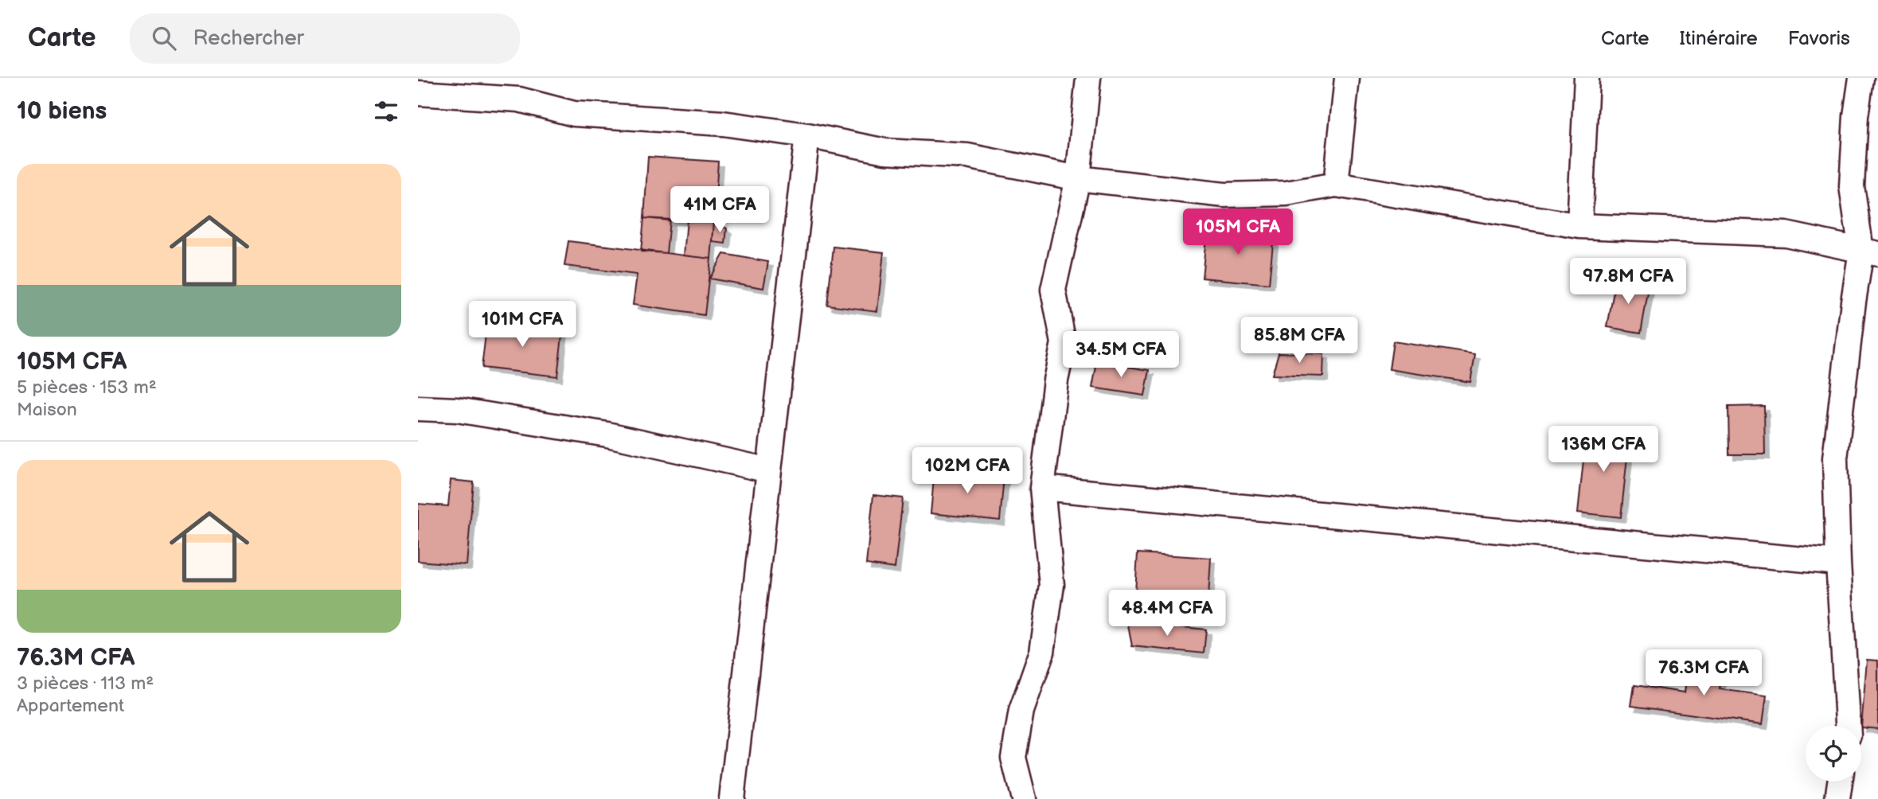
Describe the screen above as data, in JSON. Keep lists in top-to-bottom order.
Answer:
{
  "page": {
    "header": "Carte",
    "search": "Rechercher",
    "nav": ["Carte", "Itinéraire", "Favoris"],
    "heading": "10 biens",
    "list": [
      {
        "name": "105M CFA",
        "note": "5 pièces · 153 m² · Maison"
      },
      {
        "name": "76.3M CFA",
        "note": "3 pièces · 113 m² · Appartement"
      }
    ],
    "price": [
      "41M CFA",
      "105M CFA",
      "97.8M CFA",
      "101M CFA",
      "85.8M CFA",
      "34.5M CFA",
      "136M CFA",
      "102M CFA",
      "48.4M CFA",
      "76.3M CFA"
    ]
  }
}
